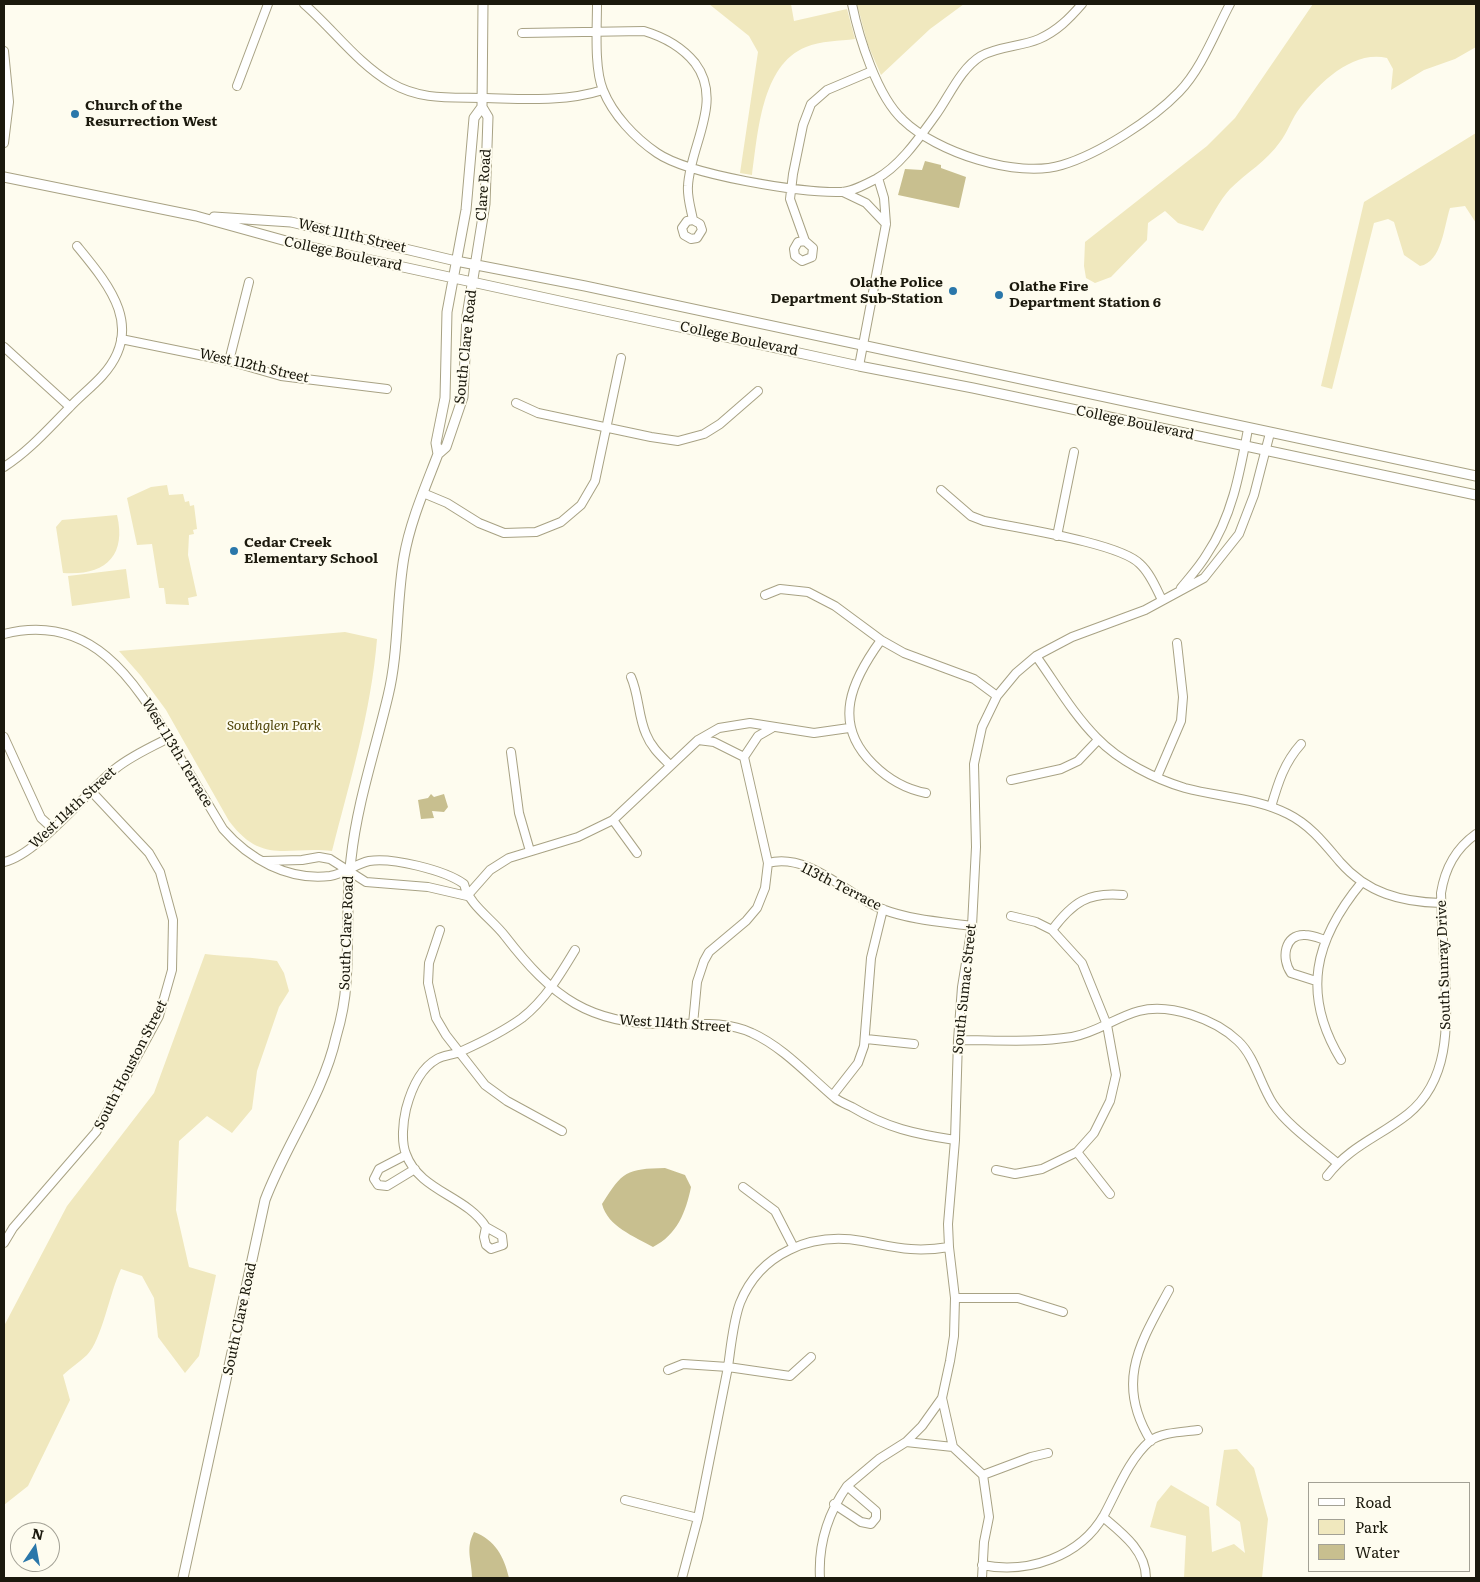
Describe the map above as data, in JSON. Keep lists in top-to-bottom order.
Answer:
{
  "streets": {
    "street": [
      "Clare Road",
      "West 111th Street",
      "College Boulevard",
      "South Clare Road",
      "West 112th Street",
      "West 113th Terrace",
      "West 114th Street",
      "113th Terrace",
      "South Sunray Drive",
      "South Sumac Street",
      "South Houston Street"
    ]
  },
  "crossings": [
    ["Clare Road", "West 111th Street"],
    ["Clare Road", "College Boulevard"],
    ["Clare Road", "South Clare Road"],
    ["West 111th Street", "College Boulevard"],
    ["West 111th Street", "South Clare Road"],
    ["College Boulevard", "South Clare Road"],
    ["College Boulevard", "South Sumac Street"],
    ["South Clare Road", "West 113th Terrace"],
    ["South Clare Road", "West 114th Street"],
    ["West 113th Terrace", "West 114th Street"],
    ["West 114th Street", "South Sumac Street"],
    ["West 114th Street", "South Houston Street"],
    ["113th Terrace", "South Sumac Street"]
  ],
  "parks": ["Southglen Park"],
  "places": [
    "Church of the Resurrection West",
    "Olathe Police Department Sub-Station",
    "Olathe Fire Department Station 6",
    "Cedar Creek Elementary School"
  ],
  "legend": ["Road", "Park", "Water"],
  "north": "top"
}
